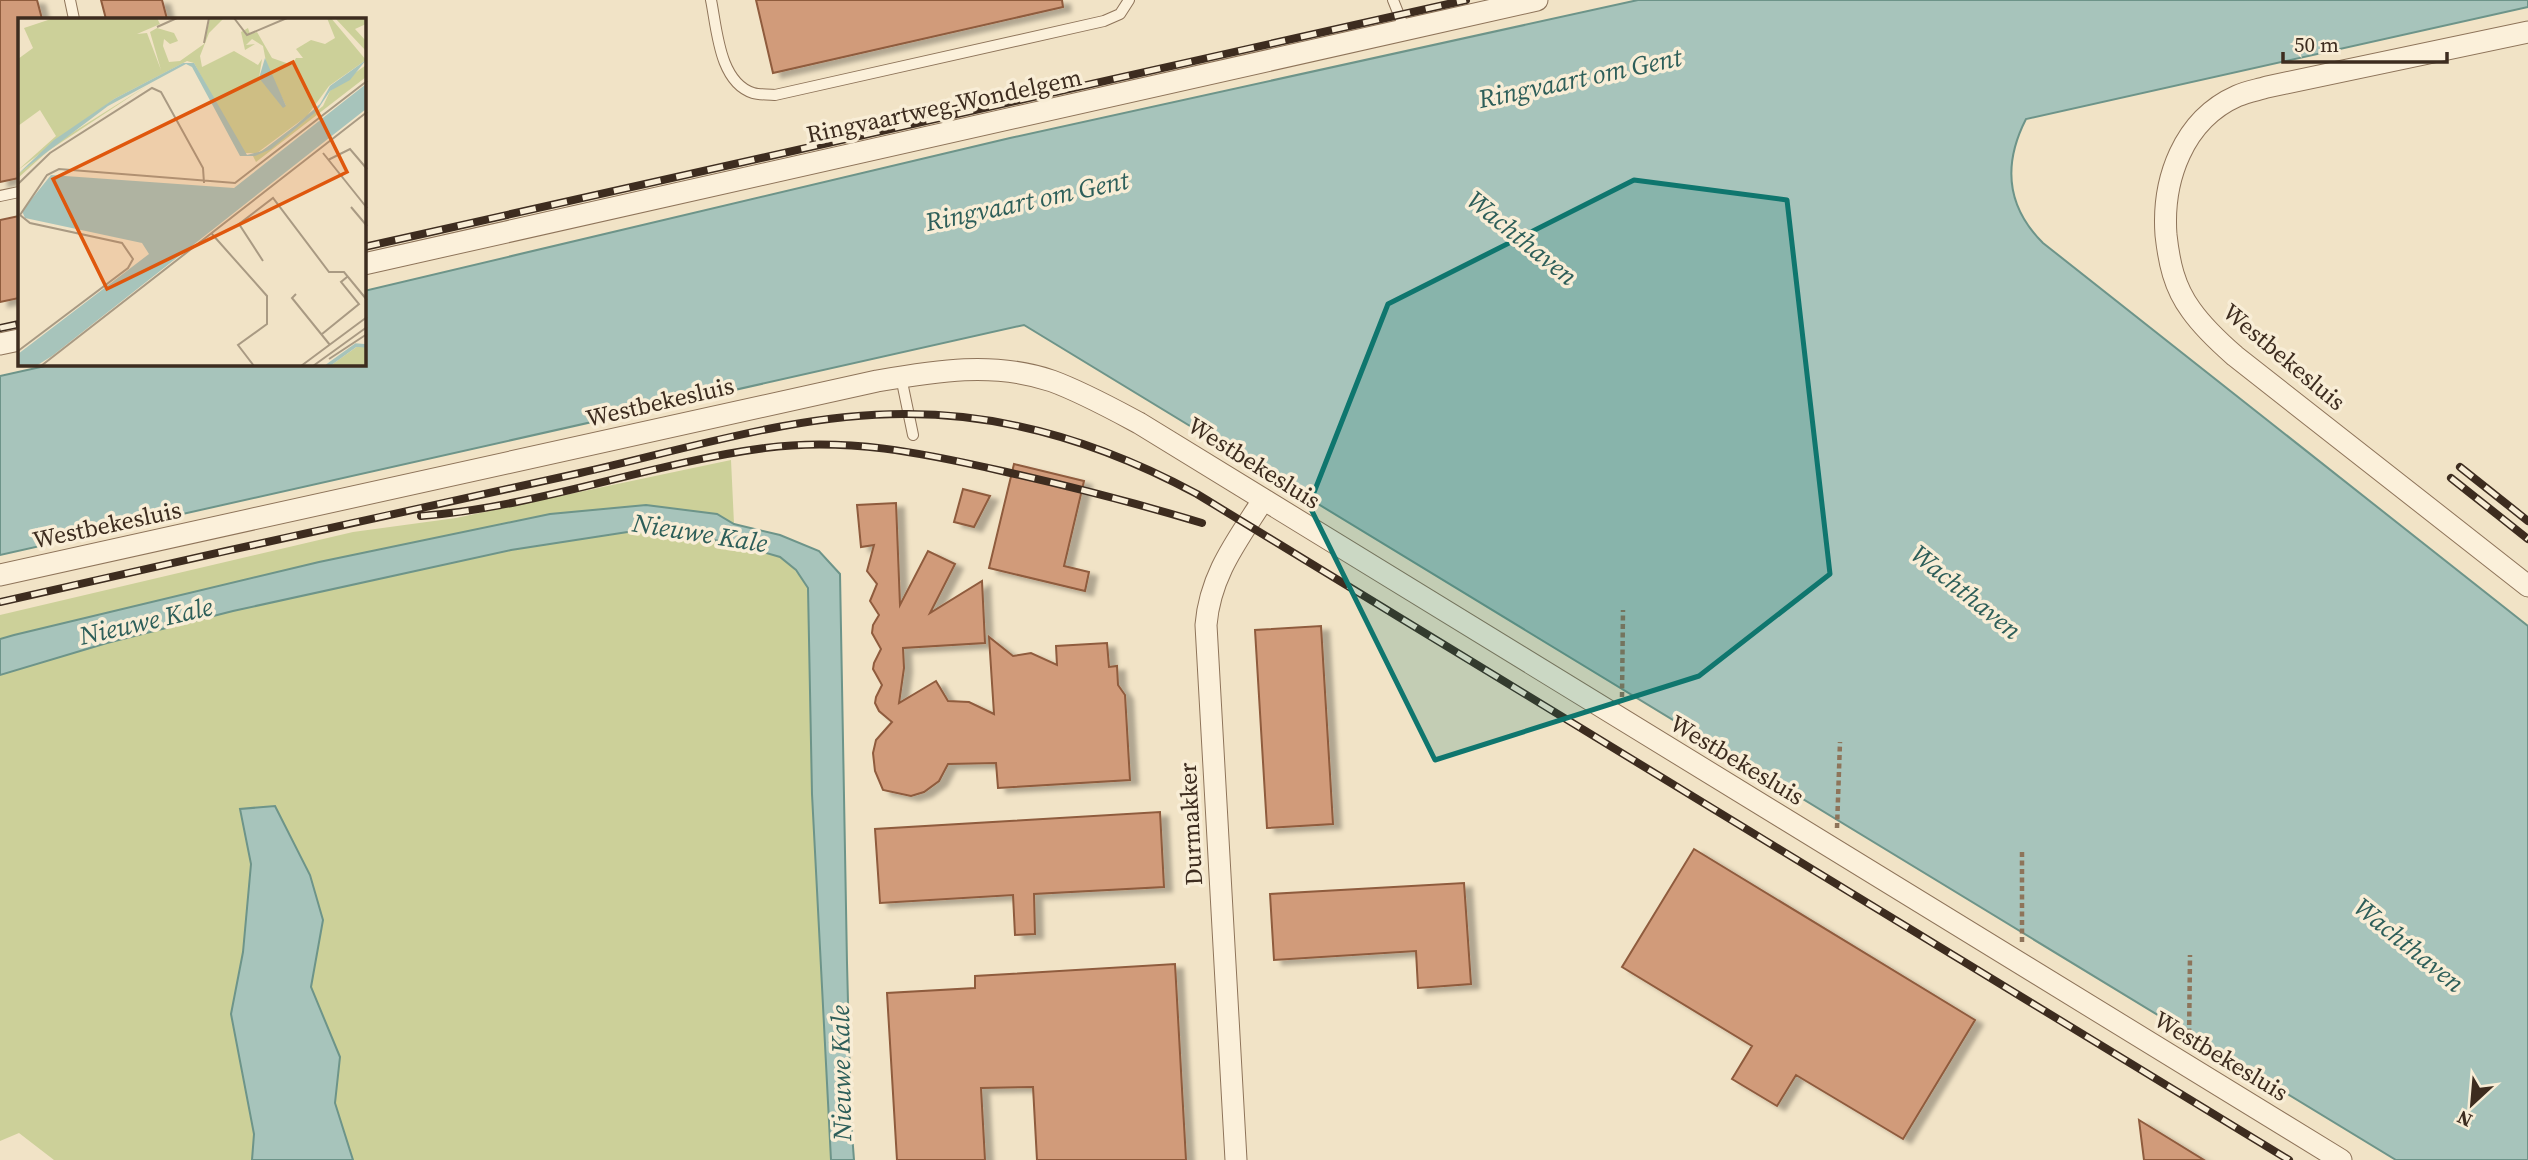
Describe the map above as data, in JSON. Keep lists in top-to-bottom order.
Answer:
{
  "streets": {
    "street": ["Ringvaartweg-Wondelgem", "Westbekesluis", "Durmakker"]
  },
  "crossings": [
    ["Westbekesluis", "Durmakker"]
  ],
  "water": ["Ringvaart om Gent", "Wachthaven", "Nieuwe Kale"],
  "scale_bar": "50 m",
  "north": "bottom left"
}
